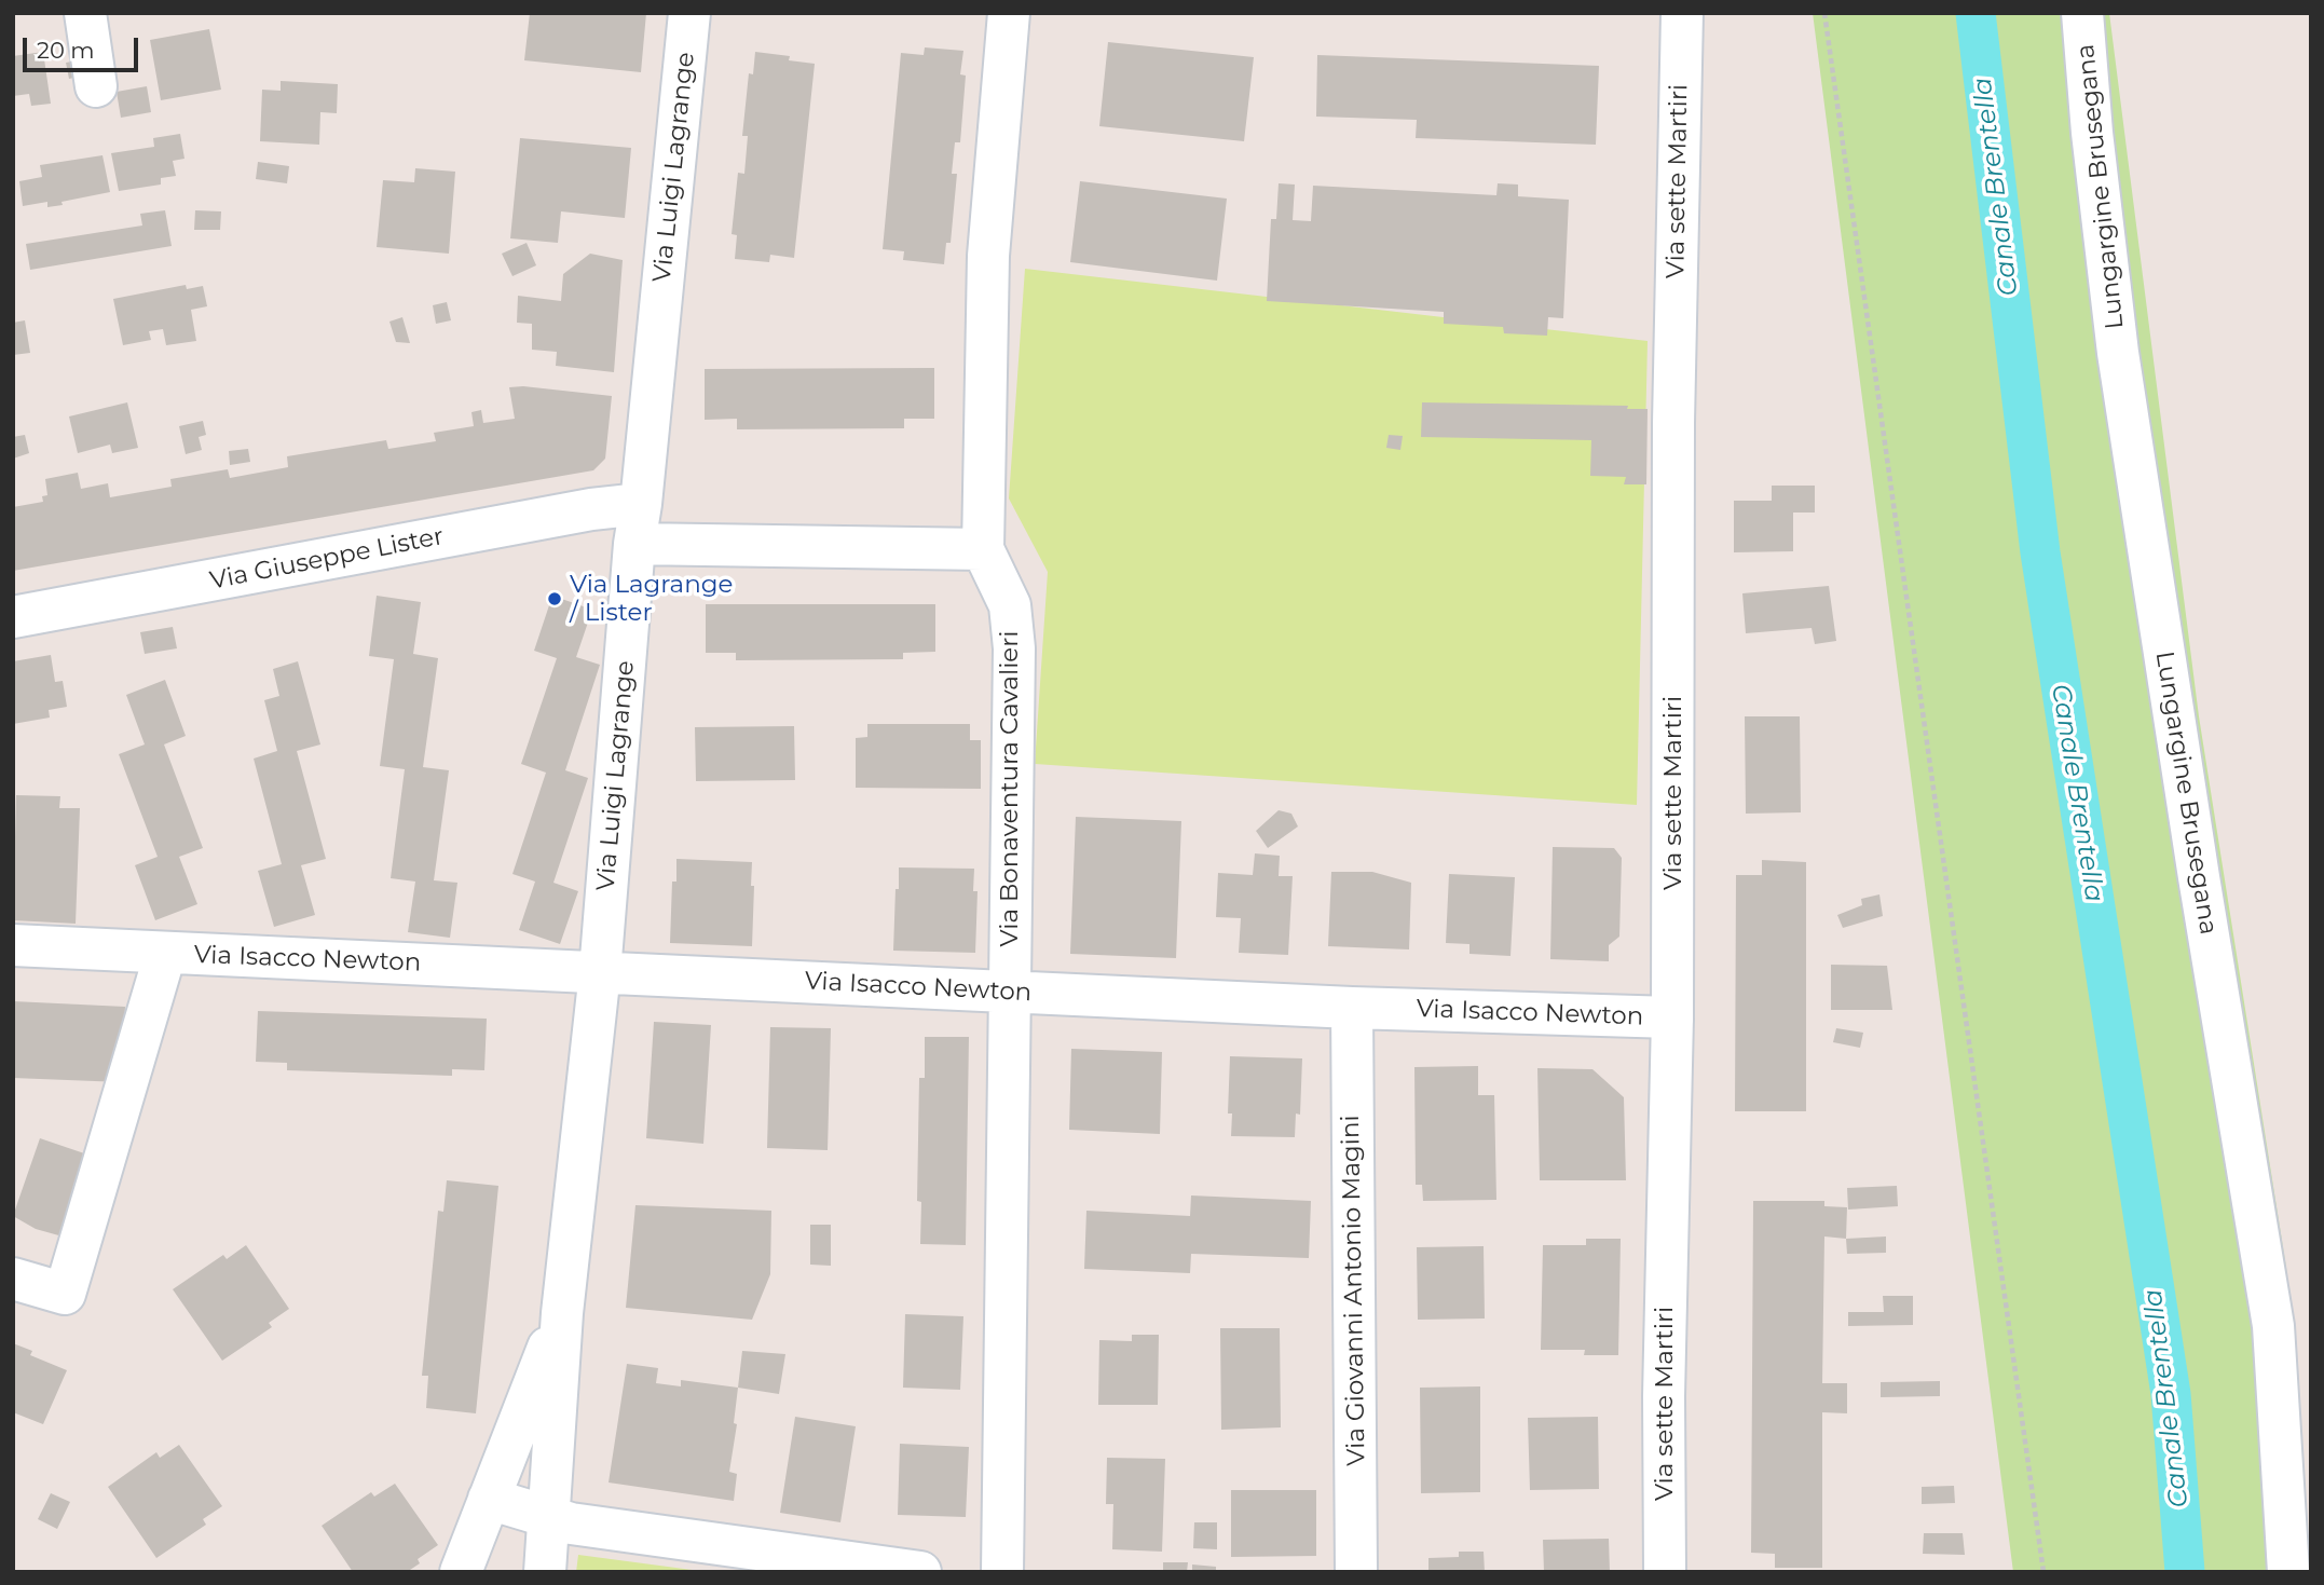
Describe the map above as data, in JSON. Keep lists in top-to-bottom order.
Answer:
{
  "streets": {
    "street": [
      "Via Luigi Lagrange",
      "Via sette Martiri",
      "Lungargine Brusegana",
      "Via Giuseppe Lister",
      "Via Bonaventura Cavalieri",
      "Via Isacco Newton",
      "Via Giovanni Antonio Magini"
    ]
  },
  "crossings": [
    ["Via Luigi Lagrange", "Via Giuseppe Lister"],
    ["Via Luigi Lagrange", "Via Isacco Newton"],
    ["Via sette Martiri", "Via Isacco Newton"],
    ["Via Bonaventura Cavalieri", "Via Isacco Newton"],
    ["Via Isacco Newton", "Via Giovanni Antonio Magini"]
  ],
  "water": ["Canale Brentella"],
  "places": ["Via Lagrange / Lister"],
  "scale_bar": "20 m"
}
